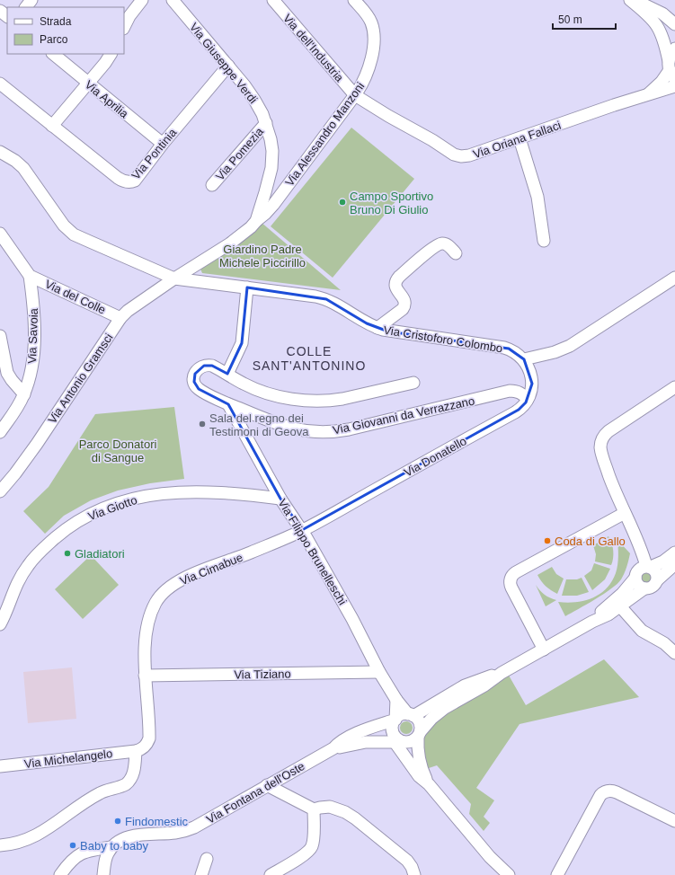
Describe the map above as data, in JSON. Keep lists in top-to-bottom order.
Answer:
{
  "streets": {
    "street": [
      "Via dell'Industria",
      "Via Giuseppe Verdi",
      "Via Aprilia",
      "Via Alessandro Manzoni",
      "Via Oriana Fallaci",
      "Via Pontinia",
      "Via Pomezia",
      "Via del Colle",
      "Via Savoia",
      "Via Cristoforo Colombo",
      "Via Antonio Gramsci",
      "Via Giovanni da Verrazzano",
      "Via Donatello",
      "Via Giotto",
      "Via Filippo Brunelleschi",
      "Via Cimabue",
      "Via Tiziano",
      "Via Michelangelo",
      "Via Fontana dell'Oste"
    ]
  },
  "crossings": [
    ["Via dell'Industria", "Via Alessandro Manzoni"],
    ["Via dell'Industria", "Via Oriana Fallaci"],
    ["Via Giuseppe Verdi", "Via Alessandro Manzoni"],
    ["Via Giuseppe Verdi", "Via Pontinia"],
    ["Via Giuseppe Verdi", "Via Pomezia"],
    ["Via Giuseppe Verdi", "Via Cristoforo Colombo"],
    ["Via Giuseppe Verdi", "Via Antonio Gramsci"],
    ["Via Aprilia", "Via Pontinia"],
    ["Via Alessandro Manzoni", "Via Oriana Fallaci"],
    ["Via del Colle", "Via Savoia"],
    ["Via del Colle", "Via Antonio Gramsci"],
    ["Via Cristoforo Colombo", "Via Antonio Gramsci"],
    ["Via Giovanni da Verrazzano", "Via Donatello"],
    ["Via Giovanni da Verrazzano", "Via Filippo Brunelleschi"],
    ["Via Donatello", "Via Filippo Brunelleschi"],
    ["Via Donatello", "Via Cimabue"],
    ["Via Giotto", "Via Filippo Brunelleschi"],
    ["Via Filippo Brunelleschi", "Via Cimabue"],
    ["Via Filippo Brunelleschi", "Via Tiziano"],
    ["Via Filippo Brunelleschi", "Via Fontana dell'Oste"],
    ["Via Cimabue", "Via Tiziano"],
    ["Via Cimabue", "Via Michelangelo"]
  ],
  "districts": ["COLLE SANT'ANTONINO"],
  "parks": ["Giardino Padre Michele Piccirillo", "Parco Donatori di Sangue"],
  "places": [
    "Campo Sportivo Bruno Di Giulio",
    "Sala del regno dei Testimoni di Geova",
    "Coda di Gallo",
    "Gladiatori",
    "Findomestic",
    "Baby to baby"
  ],
  "legend": ["Strada", "Parco"],
  "scale_bar": "50 m"
}
